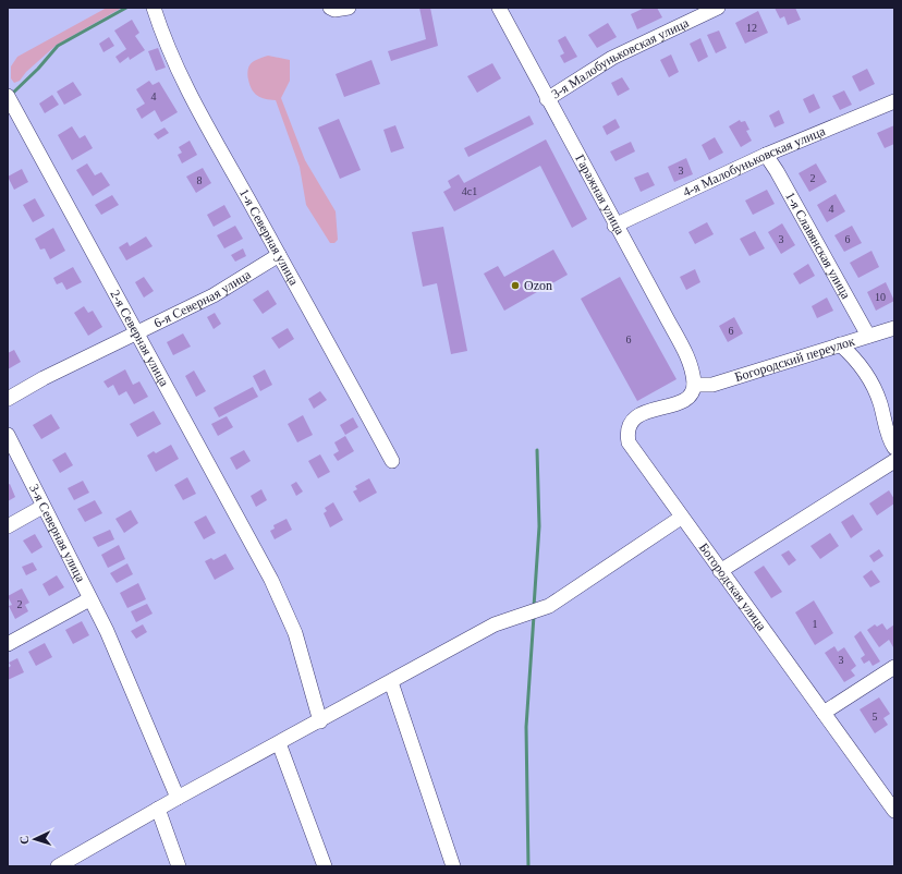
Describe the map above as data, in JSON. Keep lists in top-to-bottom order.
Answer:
{
  "streets": {
    "street": [
      "3-я Малобуньковская улица",
      "4-я Малобуньковская улица",
      "Гаражная улица",
      "1-я Северная улица",
      "1-я Славянская улица",
      "6-я Северная улица",
      "2-я Северная улица",
      "Богородский переулок",
      "3-я Северная улица",
      "Богородская улица"
    ]
  },
  "crossings": [
    ["3-я Малобуньковская улица", "Гаражная улица"],
    ["4-я Малобуньковская улица", "Гаражная улица"],
    ["4-я Малобуньковская улица", "1-я Славянская улица"],
    ["Гаражная улица", "Богородский переулок"],
    ["Гаражная улица", "Богородская улица"],
    ["1-я Северная улица", "6-я Северная улица"],
    ["1-я Славянская улица", "Богородский переулок"],
    ["6-я Северная улица", "2-я Северная улица"],
    ["Богородский переулок", "Богородская улица"]
  ],
  "places": ["Ozon"],
  "house_numbers": [
    "12",
    "4",
    "3",
    "2",
    "8",
    "4с1",
    "4",
    "3",
    "6",
    "10",
    "6",
    "6",
    "2",
    "1",
    "3",
    "5"
  ],
  "north": "left"
}
